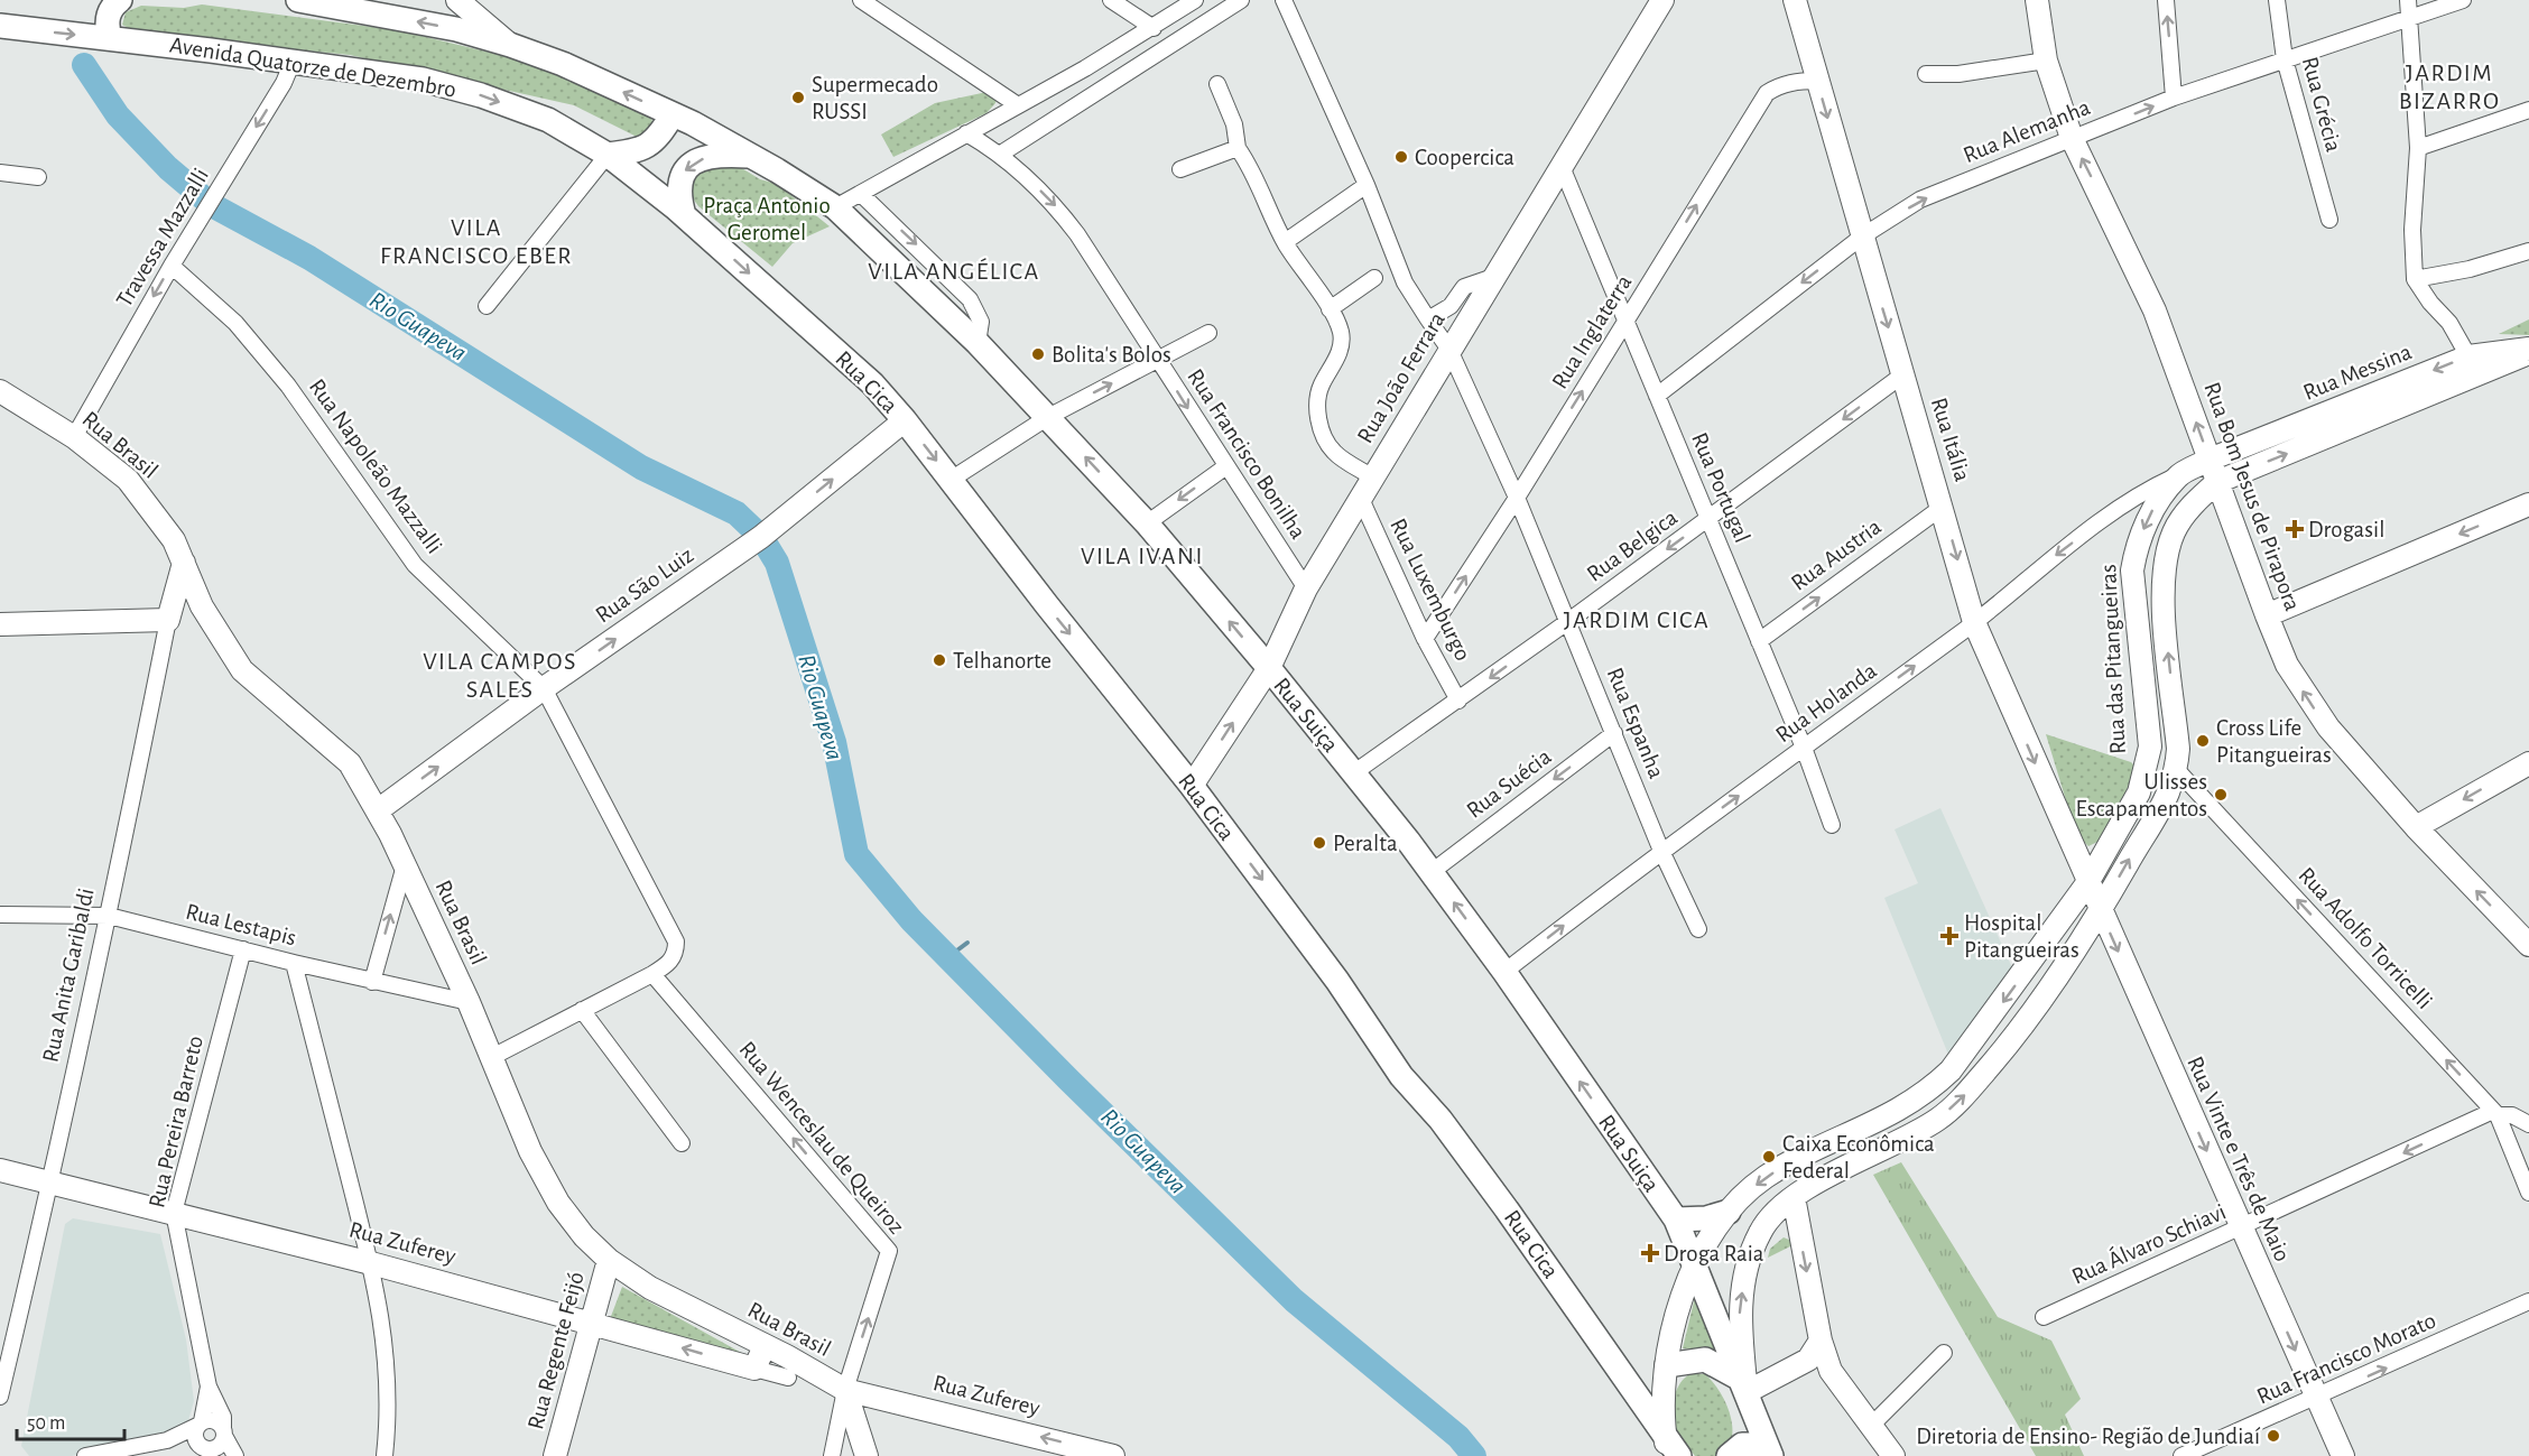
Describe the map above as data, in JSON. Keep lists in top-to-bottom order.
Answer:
{
  "streets": {
    "main road": ["Avenida Quatorze de Dezembro", "Rua Cica", "Rua Suiça"],
    "street": [
      "Rua Grécia",
      "Rua Alemanha",
      "Travessa Mazzalli",
      "Rua Inglaterra",
      "Rua Messina",
      "Rua João Ferrara",
      "Rua Itália",
      "Rua Brasil",
      "Rua Francisco Bonilha",
      "Rua Napoleão Mazzalli",
      "Rua Portugal",
      "Rua Bom Jesus de Pirapora",
      "Rua Belgica",
      "Rua Austria",
      "Rua São Luiz",
      "Rua Luxemburgo",
      "Rua das Pitangueiras",
      "Rua Holanda",
      "Rua Espanha",
      "Rua Suécia",
      "Rua Lestapis",
      "Rua Adolfo Torricelli",
      "Rua Anita Garibaldi",
      "Rua Pereira Barreto",
      "Rua Wenceslau de Queiroz",
      "Rua Vinte e Três de Maio",
      "Rua Zuferey",
      "Rua Álvaro Schiavi",
      "Rua Regente Feijó",
      "Rua Francisco Morato"
    ]
  },
  "crossings": [
    ["Avenida Quatorze de Dezembro", "Travessa Mazzalli"],
    ["Avenida Quatorze de Dezembro", "Rua Cica"],
    ["Rua Grécia", "Rua Alemanha"],
    ["Rua Alemanha", "Rua Itália"],
    ["Rua Alemanha", "Rua Portugal"],
    ["Rua Alemanha", "Rua Bom Jesus de Pirapora"],
    ["Travessa Mazzalli", "Rua Brasil"],
    ["Travessa Mazzalli", "Rua Napoleão Mazzalli"],
    ["Rua Inglaterra", "Rua Itália"],
    ["Rua Inglaterra", "Rua Portugal"],
    ["Rua Inglaterra", "Rua Luxemburgo"],
    ["Rua Inglaterra", "Rua Espanha"],
    ["Rua Messina", "Rua Bom Jesus de Pirapora"],
    ["Rua Messina", "Rua das Pitangueiras"],
    ["Rua João Ferrara", "Rua Cica"],
    ["Rua João Ferrara", "Rua Francisco Bonilha"],
    ["Rua João Ferrara", "Rua Portugal"],
    ["Rua João Ferrara", "Rua Luxemburgo"],
    ["Rua João Ferrara", "Rua Suiça"],
    ["Rua João Ferrara", "Rua Espanha"],
    ["Rua Cica", "Rua São Luiz"],
    ["Rua Cica", "Rua das Pitangueiras"],
    ["Rua Itália", "Rua Belgica"],
    ["Rua Itália", "Rua Austria"],
    ["Rua Itália", "Rua das Pitangueiras"],
    ["Rua Itália", "Rua Holanda"],
    ["Rua Itália", "Rua Vinte e Três de Maio"],
    ["Rua Brasil", "Rua São Luiz"],
    ["Rua Brasil", "Rua Lestapis"],
    ["Rua Brasil", "Rua Anita Garibaldi"],
    ["Rua Brasil", "Rua Wenceslau de Queiroz"],
    ["Rua Brasil", "Rua Zuferey"],
    ["Rua Brasil", "Rua Regente Feijó"],
    ["Rua Napoleão Mazzalli", "Rua São Luiz"],
    ["Rua Napoleão Mazzalli", "Rua Wenceslau de Queiroz"],
    ["Rua Portugal", "Rua Belgica"],
    ["Rua Portugal", "Rua Austria"],
    ["Rua Portugal", "Rua Holanda"],
    ["Rua Bom Jesus de Pirapora", "Rua das Pitangueiras"],
    ["Rua Belgica", "Rua Luxemburgo"],
    ["Rua Belgica", "Rua Suiça"],
    ["Rua Belgica", "Rua Espanha"],
    ["Rua das Pitangueiras", "Rua Holanda"],
    ["Rua das Pitangueiras", "Rua Suiça"],
    ["Rua das Pitangueiras", "Rua Vinte e Três de Maio"],
    ["Rua Holanda", "Rua Suiça"],
    ["Rua Holanda", "Rua Espanha"],
    ["Rua Suiça", "Rua Suécia"],
    ["Rua Espanha", "Rua Suécia"],
    ["Rua Lestapis", "Rua Anita Garibaldi"],
    ["Rua Lestapis", "Rua Pereira Barreto"],
    ["Rua Adolfo Torricelli", "Rua Álvaro Schiavi"],
    ["Rua Anita Garibaldi", "Rua Zuferey"],
    ["Rua Pereira Barreto", "Rua Zuferey"],
    ["Rua Wenceslau de Queiroz", "Rua Zuferey"],
    ["Rua Vinte e Três de Maio", "Rua Álvaro Schiavi"],
    ["Rua Vinte e Três de Maio", "Rua Francisco Morato"],
    ["Rua Zuferey", "Rua Regente Feijó"]
  ],
  "one_way": [
    "Travessa Mazzalli",
    "Rua Inglaterra",
    "Rua Cica",
    "Rua Itália",
    "Rua Francisco Bonilha",
    "Rua Bom Jesus de Pirapora",
    "Rua Belgica",
    "Rua Austria",
    "Rua São Luiz",
    "Rua Suiça",
    "Rua Suécia",
    "Rua Adolfo Torricelli",
    "Rua Wenceslau de Queiroz",
    "Rua Vinte e Três de Maio",
    "Rua Zuferey",
    "Rua Álvaro Schiavi",
    "Rua Francisco Morato"
  ],
  "districts": [
    "JARDIM BIZARRO",
    "VILA FRANCISCO EBER",
    "VILA ANGÉLICA",
    "VILA IVANI",
    "JARDIM CICA",
    "VILA CAMPOS SALES"
  ],
  "water": ["Rio Guapeva"],
  "parks": ["Praça Antonio Geromel"],
  "places": {
    "other": [
      "Supermecado RUSSI",
      "Coopercica",
      "Bolita's Bolos",
      "Telhanorte",
      "Cross Life Pitangueiras",
      "Ulisses Escapamentos",
      "Peralta",
      "Caixa Econômica Federal",
      "Diretoria de Ensino- Região de Jundiaí"
    ],
    "health": ["Drogasil", "Hospital Pitangueiras", "Droga Raia"]
  },
  "scale_bar": "50 m"
}
